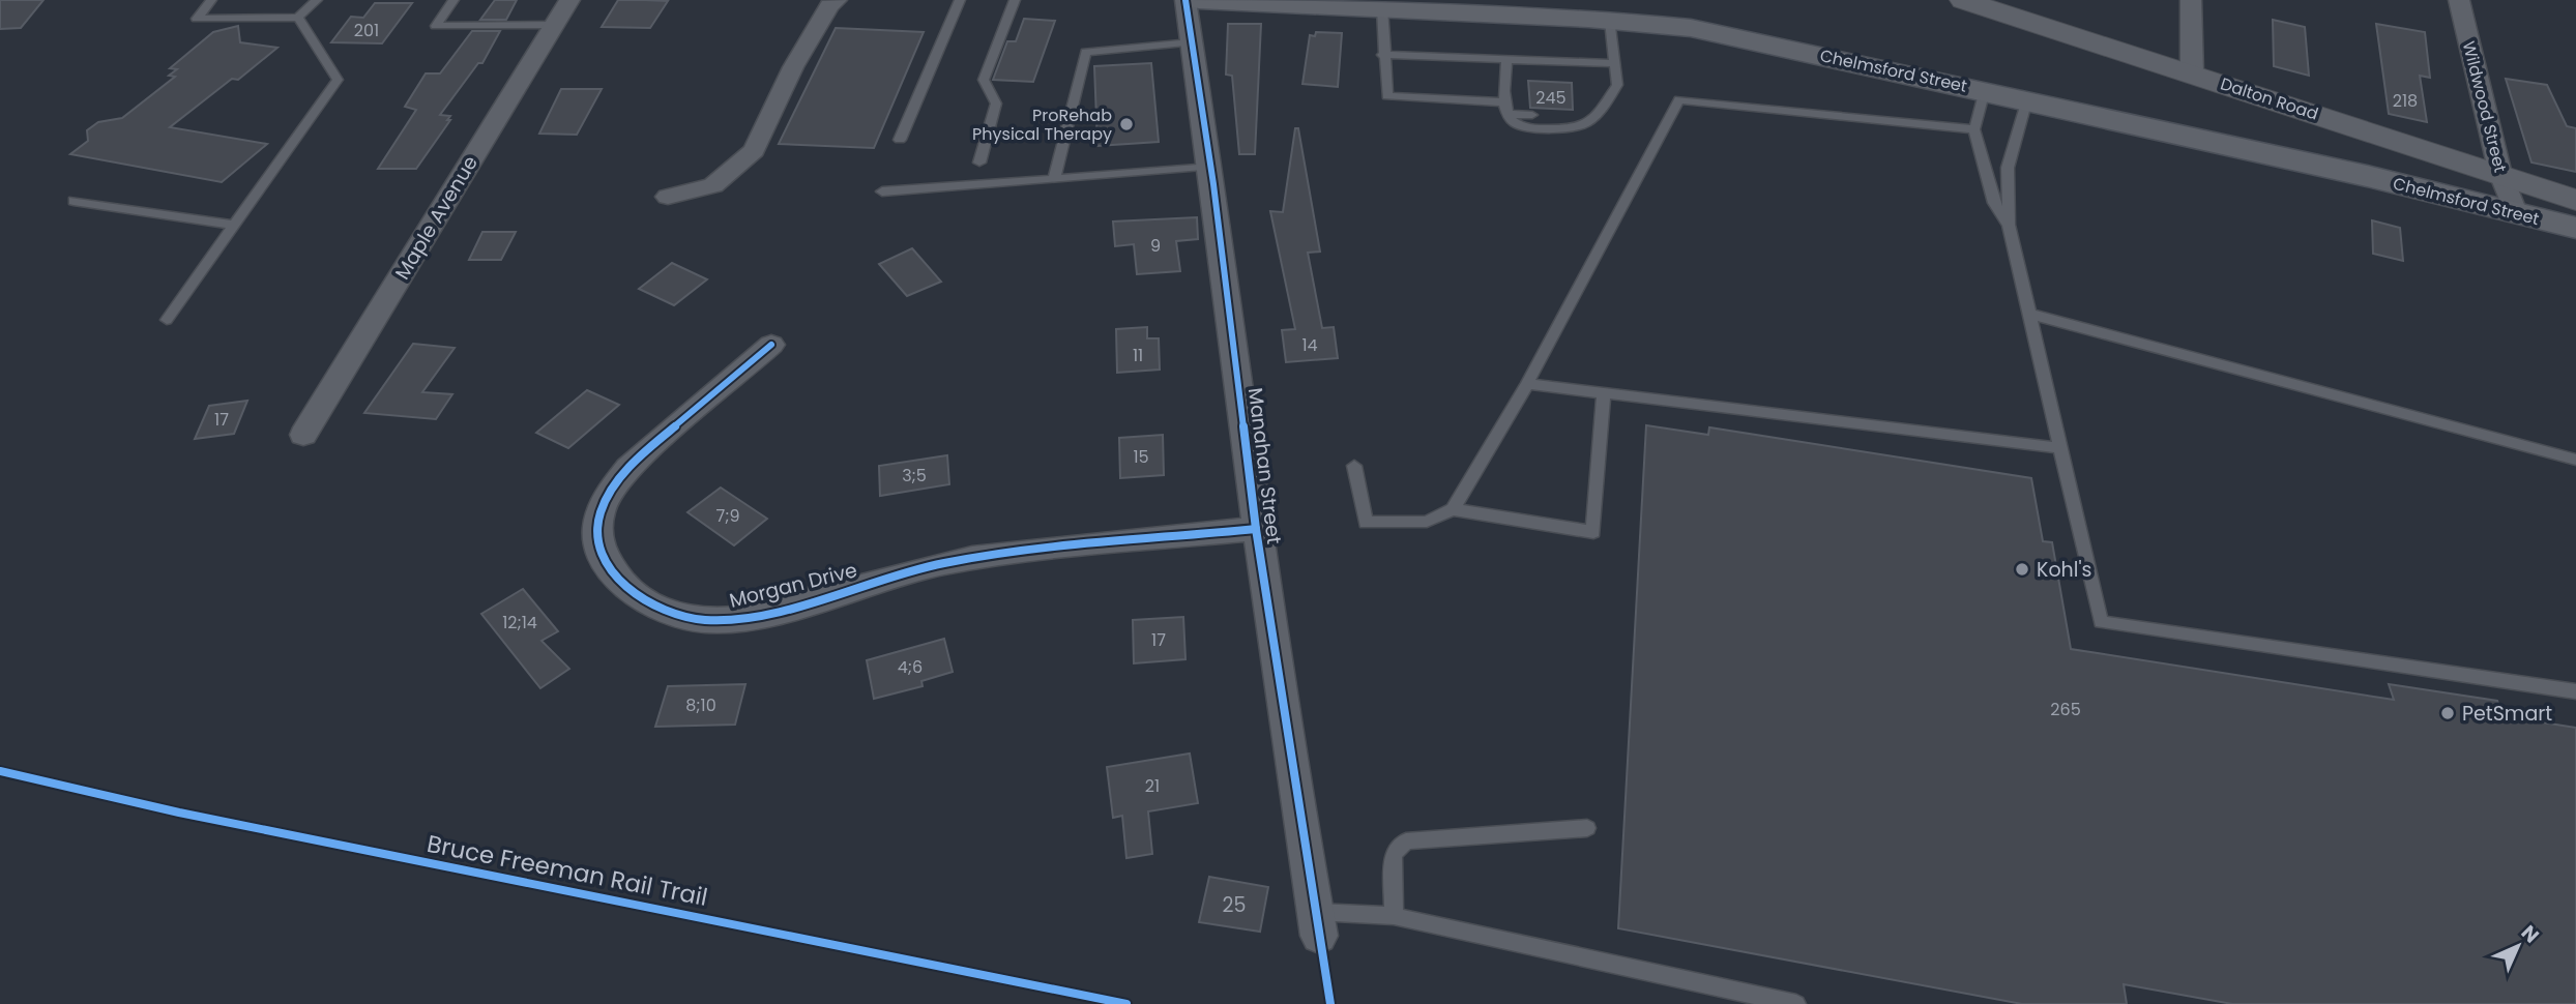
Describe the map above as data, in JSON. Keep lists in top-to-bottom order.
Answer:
{
  "streets": {
    "main road": ["Chelmsford Street"],
    "street": [
      "Dalton Road",
      "Wildwood Street",
      "Maple Avenue",
      "Manahan Street",
      "Morgan Drive"
    ],
    "cycle path": ["Bruce Freeman Rail Trail"]
  },
  "crossings": [
    ["Chelmsford Street", "Wildwood Street"],
    ["Dalton Road", "Wildwood Street"],
    ["Manahan Street", "Morgan Drive"]
  ],
  "places": ["ProRehab Physical Therapy", "Kohl's", "PetSmart"],
  "house_numbers": [
    "201",
    "245",
    "218",
    "9",
    "14",
    "11",
    "17",
    "15",
    "3;5",
    "7;9",
    "12;14",
    "17",
    "4;6",
    "8;10",
    "265",
    "21",
    "25"
  ],
  "north": "top right"
}
